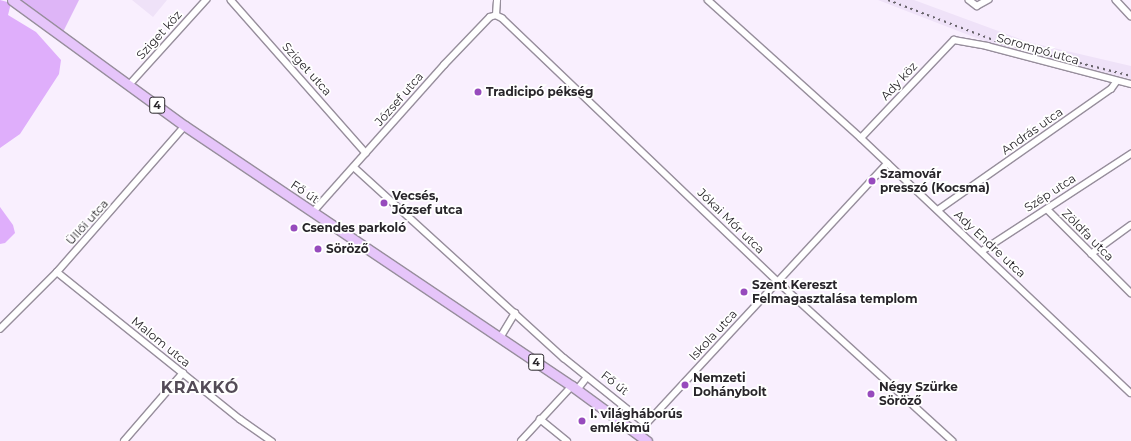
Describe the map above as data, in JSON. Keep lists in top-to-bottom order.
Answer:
{
  "streets": {
    "main road": ["4", "Fő út"],
    "street": [
      "Sziget köz",
      "Sorompó utca",
      "Sziget utca",
      "Ady köz",
      "József utca",
      "András utca",
      "Szép utca",
      "Jókai Mór utca",
      "Üllői utca",
      "Zöldfa utca",
      "Ady Endre utca",
      "Iskola utca",
      "Malom utca"
    ]
  },
  "crossings": [
    ["Sziget köz", "Fő út"],
    ["Sorompó utca", "Ady köz"],
    ["Sorompó utca", "András utca"],
    ["Sziget utca", "József utca"],
    ["Ady köz", "Ady Endre utca"],
    ["József utca", "Fő út"],
    ["József utca", "Jókai Mór utca"],
    ["András utca", "Ady Endre utca"],
    ["Fő út", "Üllői utca"],
    ["Fő út", "Iskola utca"],
    ["Szép utca", "Zöldfa utca"],
    ["Szép utca", "Ady Endre utca"],
    ["Jókai Mór utca", "Iskola utca"],
    ["Üllői utca", "Malom utca"],
    ["Ady Endre utca", "Iskola utca"]
  ],
  "districts": ["KRAKKÓ"],
  "places": [
    "Tradicipó pékség",
    "Szamovár presszó (Kocsma)",
    "Vecsés, József utca",
    "Csendes parkoló",
    "Söröző",
    "Szent Kereszt Felmagasztalása templom",
    "Nemzeti Dohánybolt",
    "Négy Szürke Söröző",
    "I. világháborús emlékmű"
  ]
}
